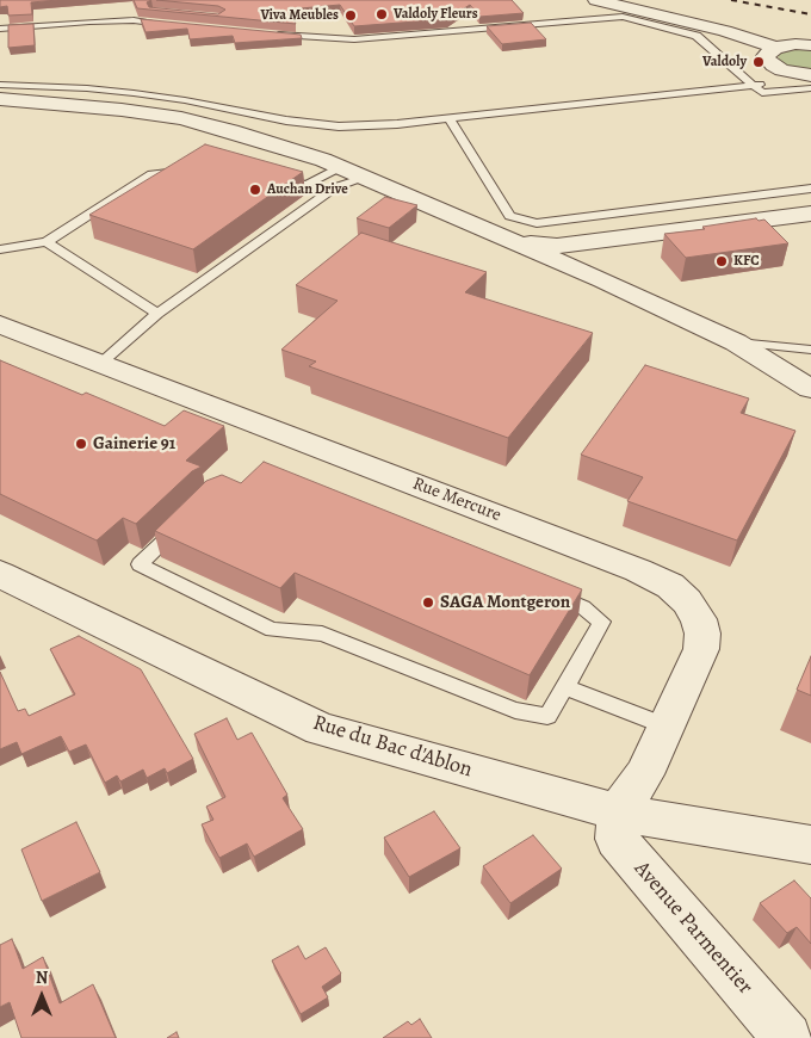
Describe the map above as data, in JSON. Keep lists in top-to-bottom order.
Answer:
{
  "streets": {
    "street": ["Rue Mercure", "Rue du Bac d'Ablon", "Avenue Parmentier"]
  },
  "crossings": [
    ["Rue Mercure", "Rue du Bac d'Ablon"],
    ["Rue Mercure", "Avenue Parmentier"],
    ["Rue du Bac d'Ablon", "Avenue Parmentier"]
  ],
  "places": [
    "Valdoly Fleurs",
    "Viva Meubles",
    "Valdoly",
    "Auchan Drive",
    "KFC",
    "Gainerie 91",
    "SAGA Montgeron"
  ],
  "north": "top"
}
